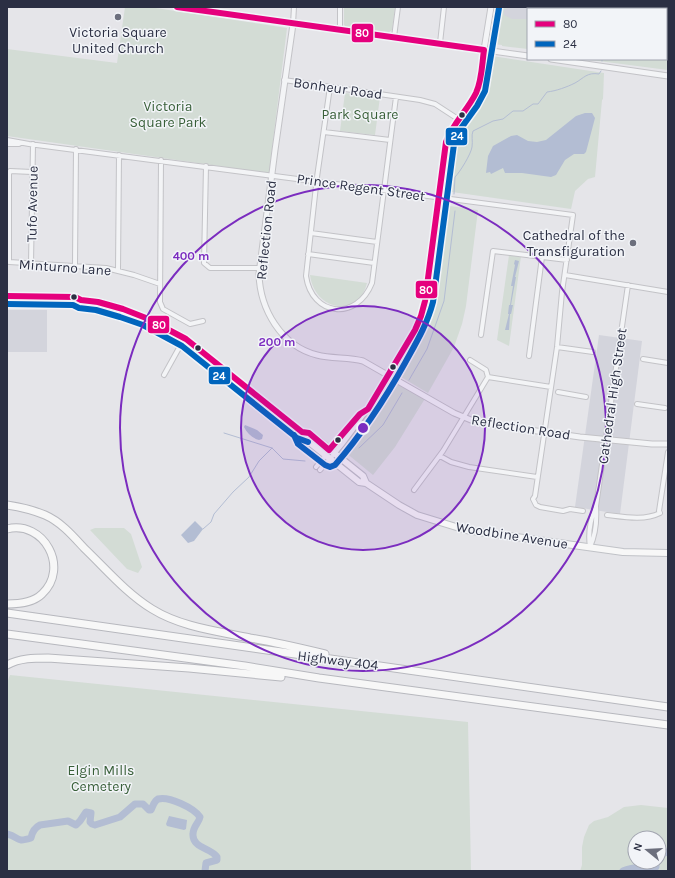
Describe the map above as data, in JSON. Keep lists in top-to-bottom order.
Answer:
{
  "streets": {
    "highway": ["Highway 404"],
    "main road": ["Woodbine Avenue"],
    "street": [
      "Bonheur Road",
      "Prince Regent Street",
      "Tufo Avenue",
      "Reflection Road",
      "Minturno Lane",
      "Cathedral High Street"
    ]
  },
  "crossings": [
    ["Bonheur Road", "Reflection Road"],
    ["Prince Regent Street", "Tufo Avenue"],
    ["Prince Regent Street", "Reflection Road"],
    ["Tufo Avenue", "Minturno Lane"],
    ["Reflection Road", "Cathedral High Street"],
    ["Cathedral High Street", "Woodbine Avenue"]
  ],
  "parks": ["Victoria Square Park", "Park Square", "Elgin Mills Cemetery"],
  "places": ["Victoria Square United Church", "Cathedral of the Transfiguration"],
  "lines": ["transit line 80", "transit line 24"],
  "legend": ["80", "24"],
  "north": "left",
  "rings": ["400 m", "200 m"]
}
